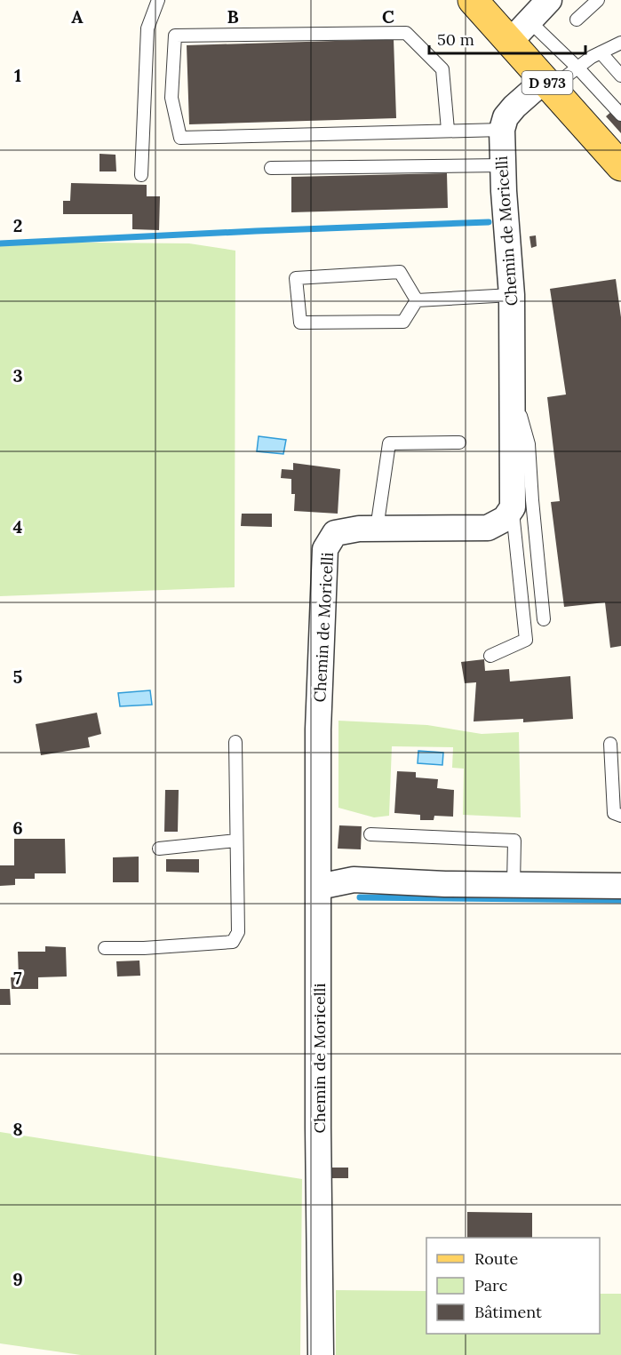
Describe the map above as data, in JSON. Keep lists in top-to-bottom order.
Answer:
{
  "streets": {
    "main road": ["D 973"],
    "street": ["Chemin de Moricelli"]
  },
  "crossings": [
    ["D 973", "Chemin de Moricelli"]
  ],
  "legend": ["Route", "Parc", "Bâtiment"],
  "scale_bar": "50 m",
  "grid": {
    "columns": ["A", "B", "C"],
    "rows": [
      "1",
      "2",
      "3",
      "4",
      "5",
      "6",
      "7",
      "8",
      "9"
    ]
  }
}
